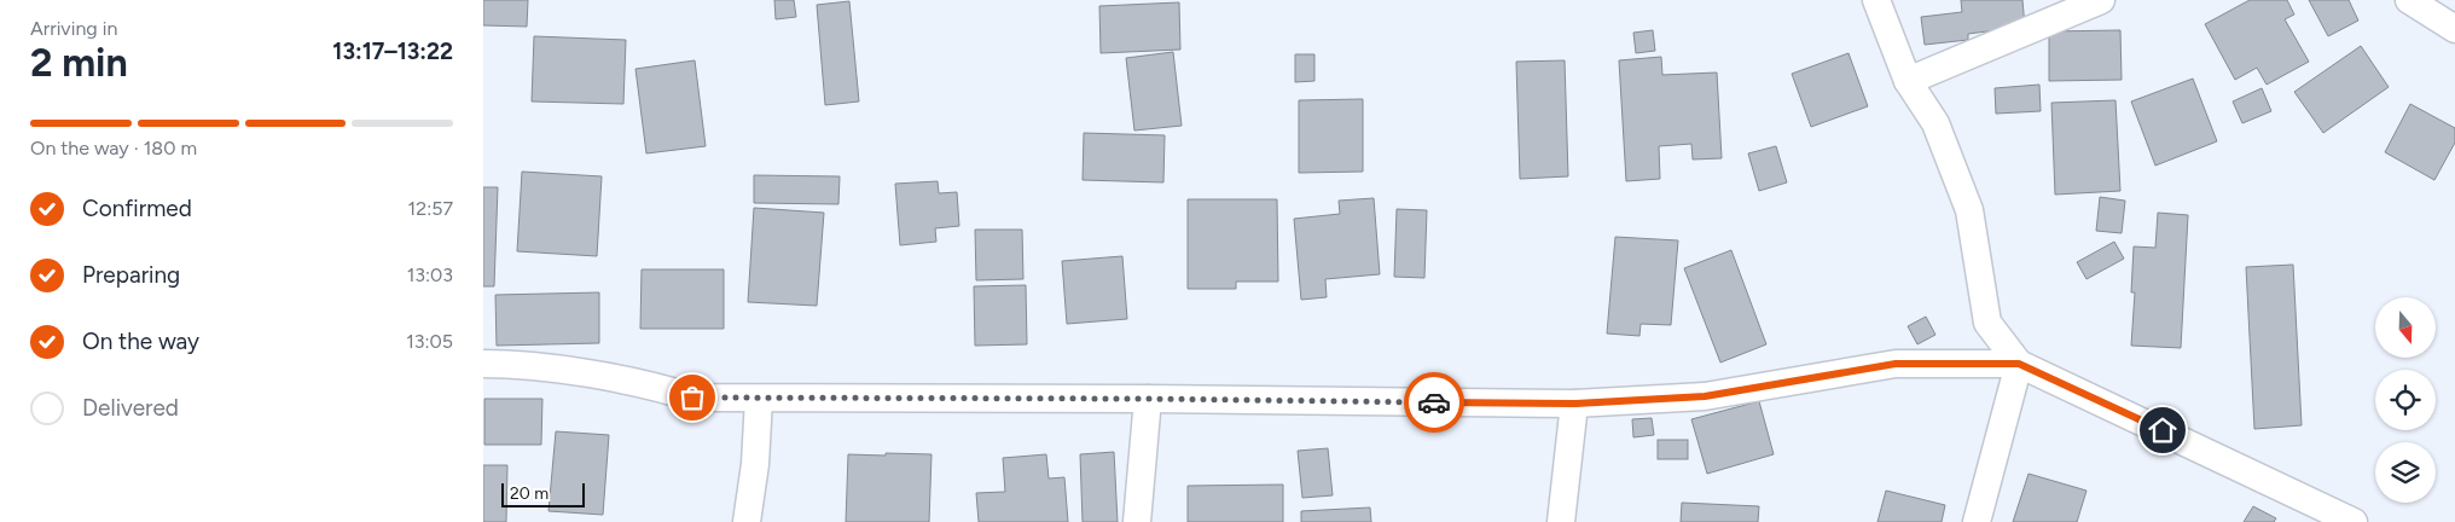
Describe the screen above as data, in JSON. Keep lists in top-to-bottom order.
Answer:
{
  "scale_bar": "20 m",
  "north": "bottom",
  "page": {
    "heading": ["2 min", "Arriving in", "13:17–13:22"],
    "bar": "On the way · 180 m",
    "list": [
      ["Confirmed", "12:57"],
      ["Preparing", "13:03"],
      ["On the way", "13:05"],
      "Delivered"
    ],
    "scale": "20 m"
  }
}
